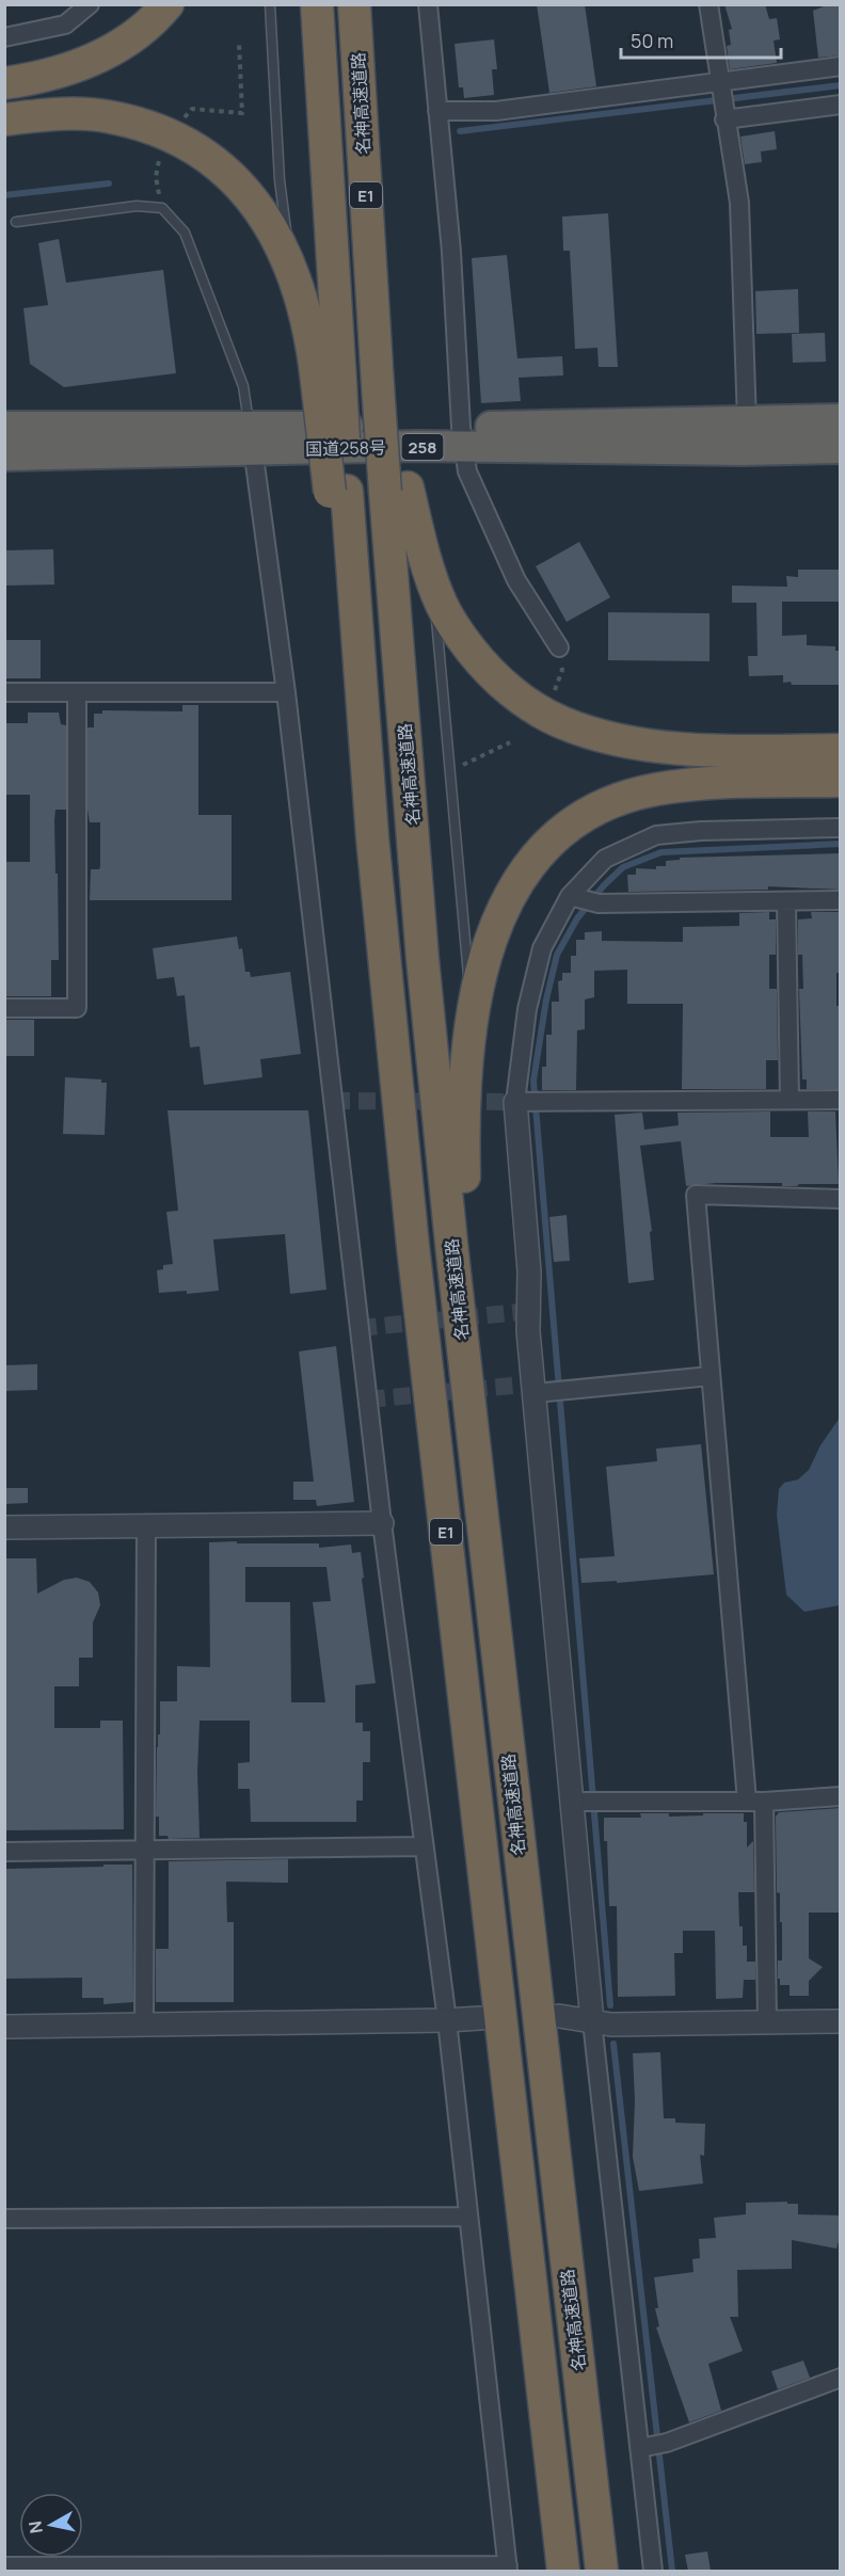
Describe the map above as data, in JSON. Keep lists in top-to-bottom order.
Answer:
{
  "streets": {
    "highway": [
      "名神高速道路",
      "E1",
      "258",
      "国道258号"
    ]
  },
  "scale_bar": "50 m",
  "north": "left"
}
